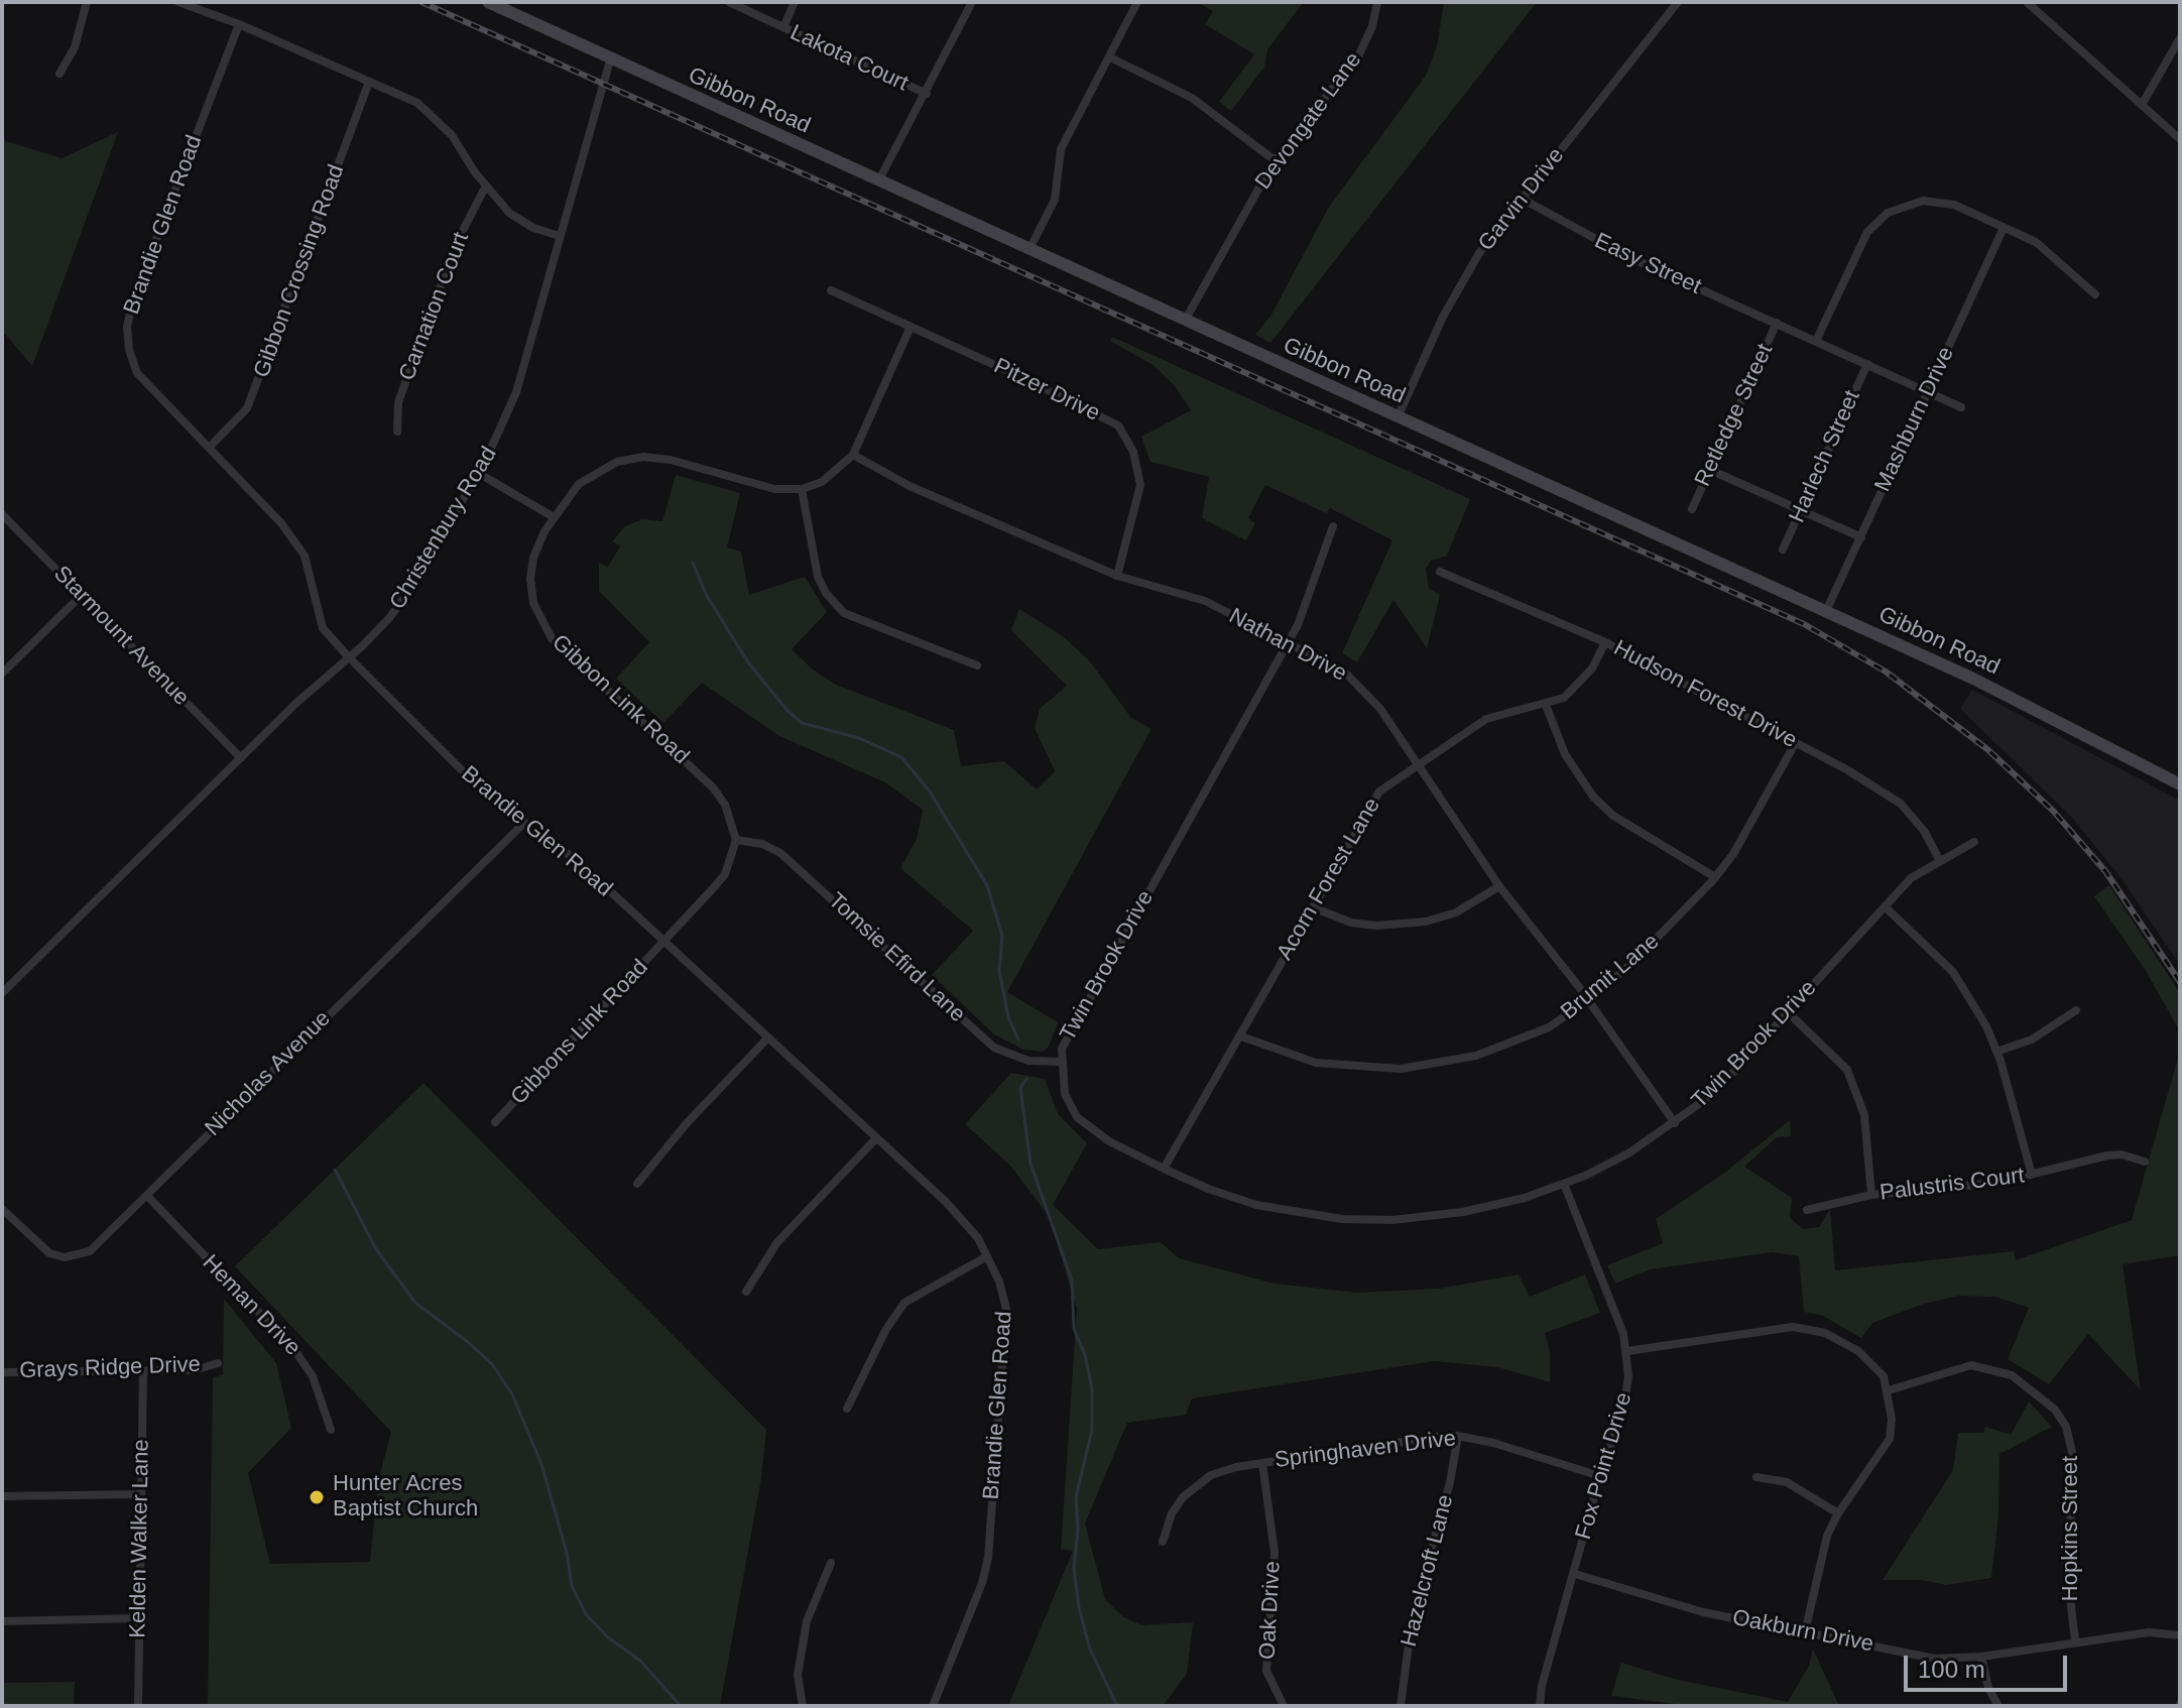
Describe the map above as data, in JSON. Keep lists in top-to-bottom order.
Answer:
{
  "streets": {
    "main road": ["Gibbon Road"],
    "street": [
      "Lakota Court",
      "Devongate Lane",
      "Garvin Drive",
      "Brandie Glen Road",
      "Easy Street",
      "Gibbon Crossing Road",
      "Carnation Court",
      "Pitzer Drive",
      "Retledge Street",
      "Mashburn Drive",
      "Harlech Street",
      "Christenbury Road",
      "Starmount Avenue",
      "Nathan Drive",
      "Hudson Forest Drive",
      "Gibbon Link Road",
      "Acorn Forest Lane",
      "Tomsie Efird Lane",
      "Twin Brook Drive",
      "Brumit Lane",
      "Gibbons Link Road",
      "Nicholas Avenue",
      "Palustris Court",
      "Heman Drive",
      "Grays Ridge Drive",
      "Springhaven Drive",
      "Fox Point Drive",
      "Hopkins Street",
      "Kelden Walker Lane",
      "Hazelcroft Lane",
      "Oak Drive",
      "Oakburn Drive"
    ]
  },
  "crossings": [
    ["Gibbon Road", "Devongate Lane"],
    ["Gibbon Road", "Garvin Drive"],
    ["Gibbon Road", "Mashburn Drive"],
    ["Gibbon Road", "Christenbury Road"],
    ["Garvin Drive", "Easy Street"],
    ["Brandie Glen Road", "Gibbon Crossing Road"],
    ["Brandie Glen Road", "Christenbury Road"],
    ["Brandie Glen Road", "Gibbons Link Road"],
    ["Brandie Glen Road", "Nicholas Avenue"],
    ["Easy Street", "Retledge Street"],
    ["Easy Street", "Mashburn Drive"],
    ["Easy Street", "Harlech Street"],
    ["Pitzer Drive", "Nathan Drive"],
    ["Christenbury Road", "Starmount Avenue"],
    ["Nathan Drive", "Acorn Forest Lane"],
    ["Nathan Drive", "Twin Brook Drive"],
    ["Nathan Drive", "Brumit Lane"],
    ["Hudson Forest Drive", "Acorn Forest Lane"],
    ["Hudson Forest Drive", "Twin Brook Drive"],
    ["Hudson Forest Drive", "Brumit Lane"],
    ["Gibbon Link Road", "Tomsie Efird Lane"],
    ["Acorn Forest Lane", "Twin Brook Drive"],
    ["Acorn Forest Lane", "Brumit Lane"],
    ["Tomsie Efird Lane", "Twin Brook Drive"],
    ["Twin Brook Drive", "Fox Point Drive"],
    ["Nicholas Avenue", "Heman Drive"],
    ["Grays Ridge Drive", "Kelden Walker Lane"],
    ["Springhaven Drive", "Fox Point Drive"],
    ["Springhaven Drive", "Hazelcroft Lane"],
    ["Springhaven Drive", "Oak Drive"],
    ["Fox Point Drive", "Oakburn Drive"],
    ["Hopkins Street", "Oakburn Drive"]
  ],
  "places": ["Hunter Acres Baptist Church"],
  "scale_bar": "100 m"
}
